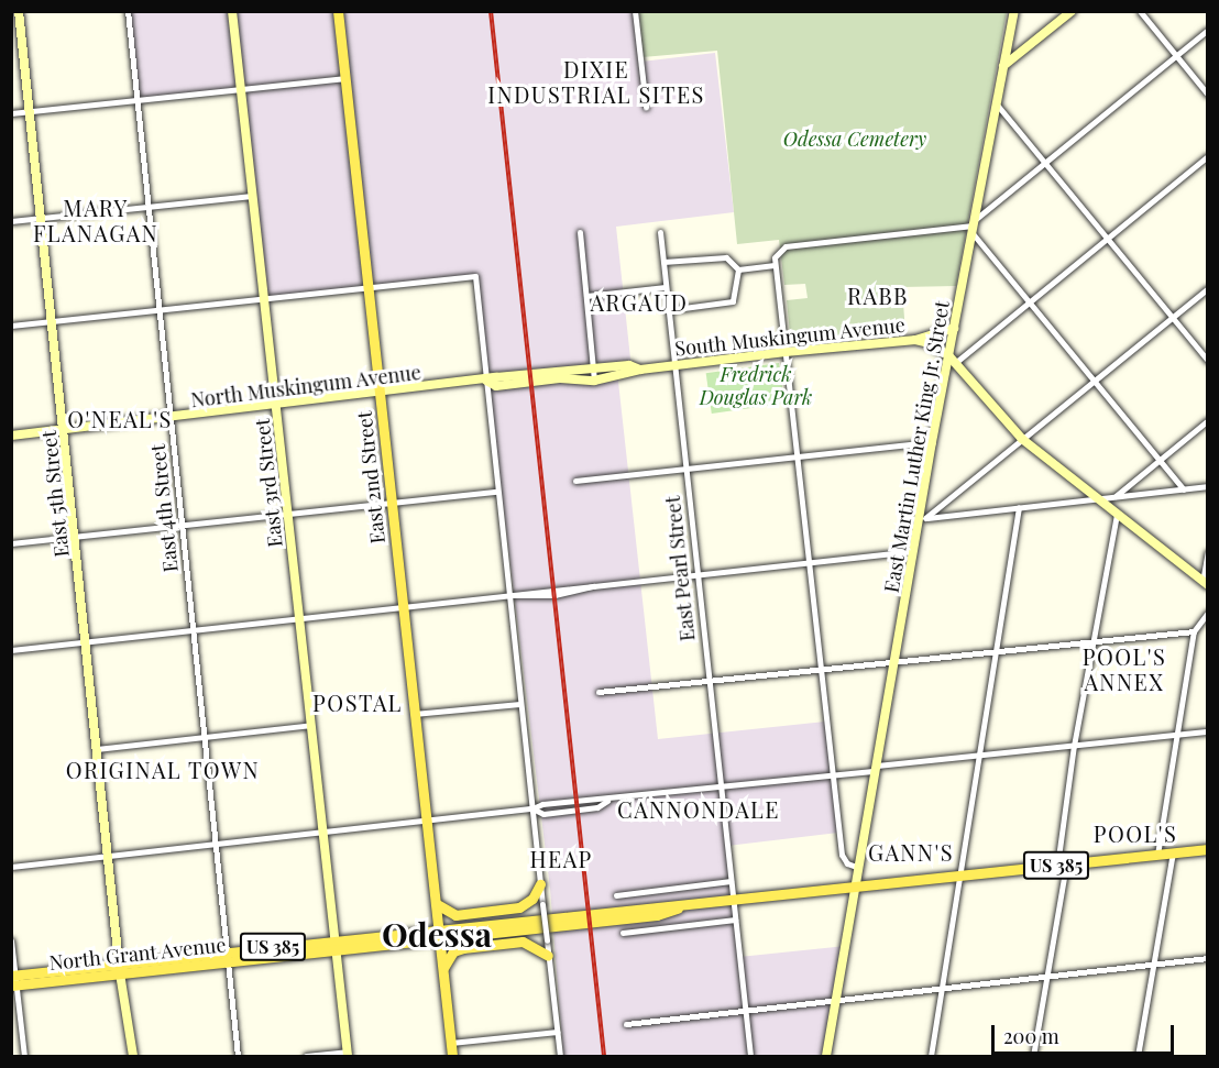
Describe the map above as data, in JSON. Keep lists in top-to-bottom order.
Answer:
{
  "streets": {
    "main road": ["East 2nd Street", "US 385", "North Grant Avenue"],
    "street": [
      "South Muskingum Avenue",
      "North Muskingum Avenue",
      "East Martin Luther King Jr. Street",
      "East 3rd Street",
      "East 5th Street",
      "East 4th Street",
      "East Pearl Street"
    ]
  },
  "crossings": [
    ["South Muskingum Avenue", "North Muskingum Avenue"],
    ["South Muskingum Avenue", "East Martin Luther King Jr. Street"],
    ["South Muskingum Avenue", "East Pearl Street"],
    ["North Muskingum Avenue", "East 2nd Street"],
    ["North Muskingum Avenue", "East 3rd Street"],
    ["North Muskingum Avenue", "East 5th Street"],
    ["North Muskingum Avenue", "East 4th Street"],
    ["East Martin Luther King Jr. Street", "US 385"],
    ["East 2nd Street", "North Grant Avenue"],
    ["East 3rd Street", "North Grant Avenue"],
    ["East 5th Street", "North Grant Avenue"],
    ["East 4th Street", "North Grant Avenue"],
    ["East Pearl Street", "US 385"],
    ["East Pearl Street", "North Grant Avenue"],
    ["US 385", "North Grant Avenue"]
  ],
  "districts": [
    "DIXIE INDUSTRIAL SITES",
    "MARY FLANAGAN",
    "RABB",
    "ARGAUD",
    "O'NEAL'S",
    "POOL'S ANNEX",
    "POSTAL",
    "ORIGINAL TOWN",
    "CANNONDALE",
    "POOL'S",
    "GANN'S",
    "HEAP",
    "Odessa"
  ],
  "parks": ["Odessa Cemetery", "Fredrick Douglas Park"],
  "scale_bar": "200 m"
}
